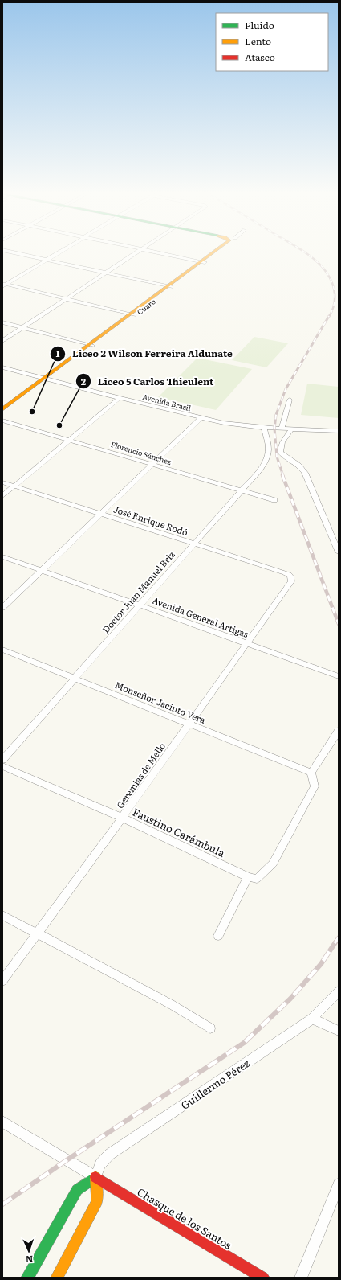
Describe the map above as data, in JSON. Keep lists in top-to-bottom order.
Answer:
{
  "streets": {
    "street": [
      "Cuaro",
      "Avenida Brasil",
      "Florencio Sánchez",
      "José Enrique Rodó",
      "Doctor Juan Manuel Briz",
      "Avenida General Artigas",
      "Monseñor Jacinto Vera",
      "Geremias de Mello",
      "Faustino Carámbula",
      "Guillermo Pérez",
      "Chasque de los Santos"
    ]
  },
  "crossings": [
    ["Cuaro", "Avenida Brasil"],
    ["Avenida Brasil", "Doctor Juan Manuel Briz"],
    ["Florencio Sánchez", "Doctor Juan Manuel Briz"],
    ["José Enrique Rodó", "Doctor Juan Manuel Briz"],
    ["José Enrique Rodó", "Geremias de Mello"],
    ["Doctor Juan Manuel Briz", "Avenida General Artigas"],
    ["Doctor Juan Manuel Briz", "Monseñor Jacinto Vera"],
    ["Avenida General Artigas", "Geremias de Mello"],
    ["Monseñor Jacinto Vera", "Geremias de Mello"],
    ["Monseñor Jacinto Vera", "Faustino Carámbula"],
    ["Geremias de Mello", "Faustino Carámbula"],
    ["Guillermo Pérez", "Chasque de los Santos"]
  ],
  "places": ["Liceo 2 Wilson Ferreira Aldunate", "Liceo 5 Carlos Thieulent"],
  "legend": ["Fluido", "Lento", "Atasco"],
  "north": "bottom"
}
